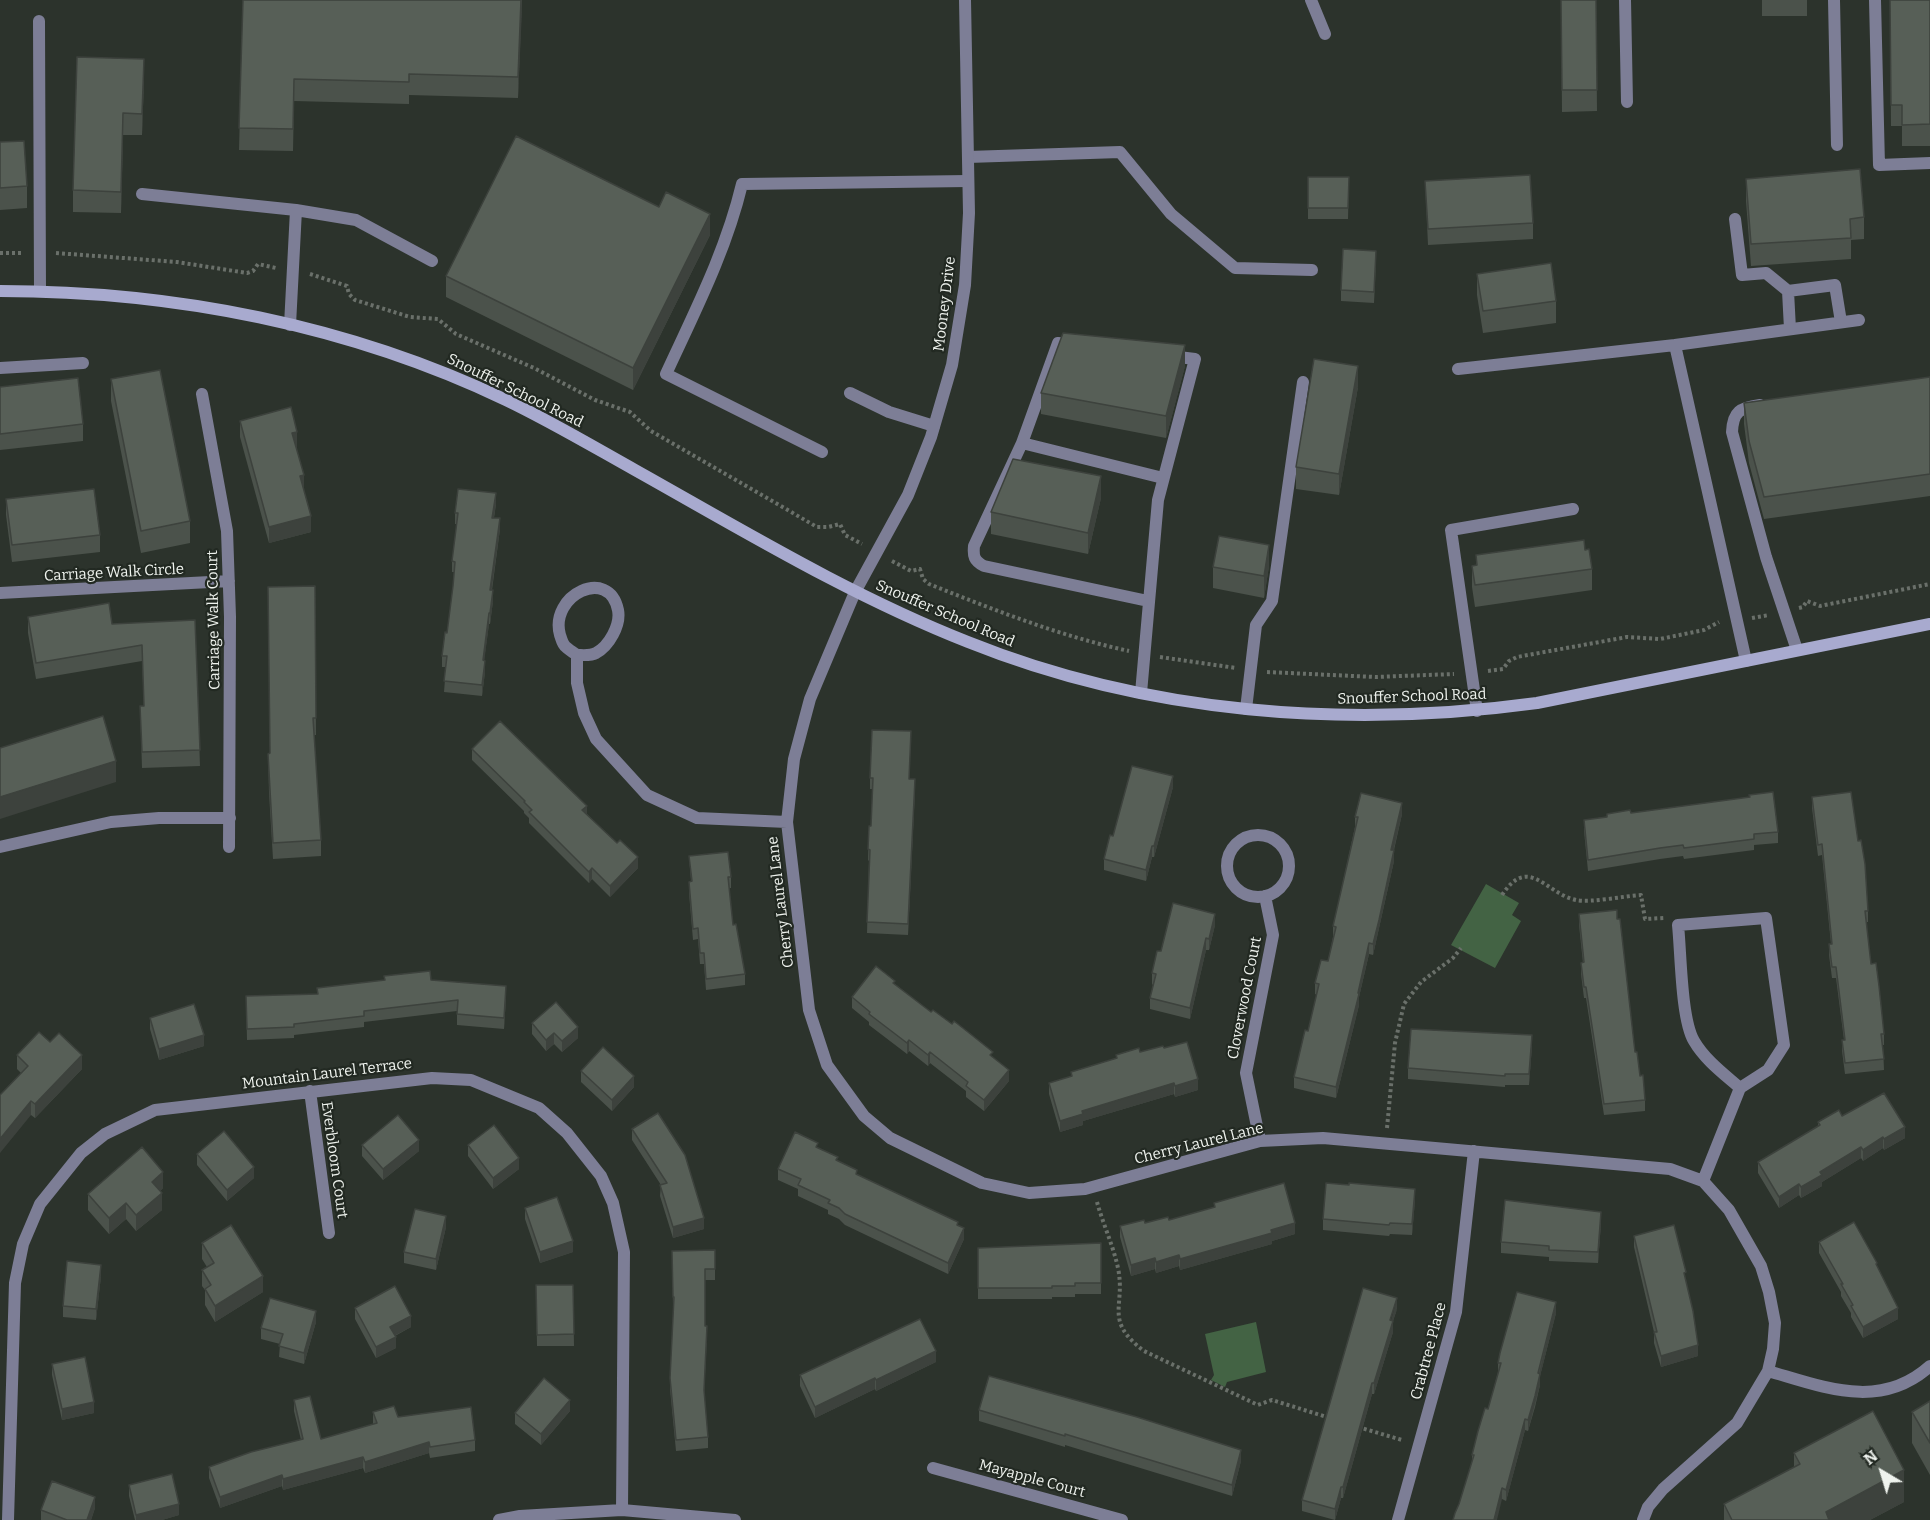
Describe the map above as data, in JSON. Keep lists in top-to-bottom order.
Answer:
{
  "streets": {
    "main road": ["Snouffer School Road"],
    "street": [
      "Mooney Drive",
      "Carriage Walk Circle",
      "Carriage Walk Court",
      "Cherry Laurel Lane",
      "Cloverwood Court",
      "Mountain Laurel Terrace",
      "Everbloom Court",
      "Crabtree Place",
      "Mayapple Court"
    ]
  },
  "crossings": [
    ["Mooney Drive", "Snouffer School Road"],
    ["Mooney Drive", "Cherry Laurel Lane"],
    ["Snouffer School Road", "Cherry Laurel Lane"],
    ["Carriage Walk Circle", "Carriage Walk Court"],
    ["Cherry Laurel Lane", "Cloverwood Court"],
    ["Cherry Laurel Lane", "Crabtree Place"],
    ["Mountain Laurel Terrace", "Everbloom Court"]
  ],
  "north": "top left"
}
